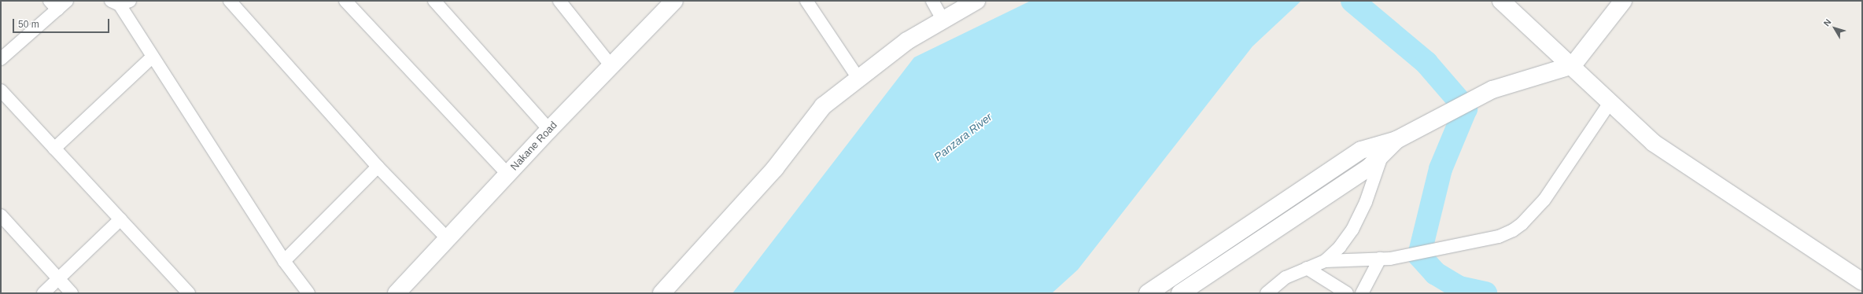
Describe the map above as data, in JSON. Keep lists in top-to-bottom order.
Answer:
{
  "streets": {
    "street": ["Nakane Road"]
  },
  "water": ["Panzara River"],
  "scale_bar": "50 m",
  "north": "top left"
}
